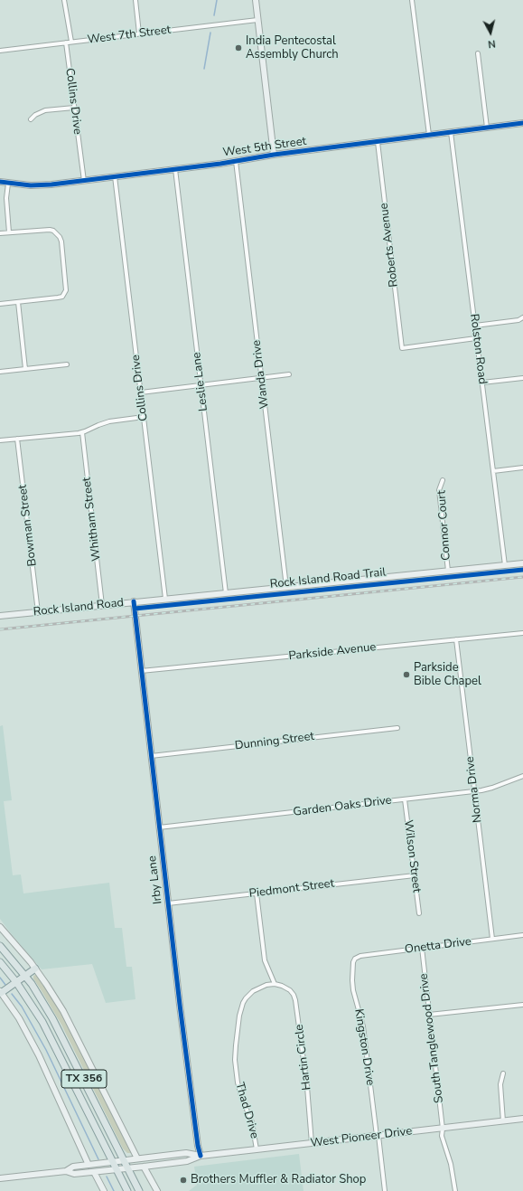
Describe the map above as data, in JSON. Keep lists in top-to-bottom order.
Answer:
{
  "streets": {
    "main road": ["TX 356"],
    "street": [
      "West 7th Street",
      "Collins Drive",
      "West 5th Street",
      "Roberts Avenue",
      "Rolston Road",
      "Wanda Drive",
      "Leslie Lane",
      "Whitham Street",
      "Bowman Street",
      "Connor Court",
      "Rock Island Road",
      "Parkside Avenue",
      "Dunning Street",
      "Norma Drive",
      "Garden Oaks Drive",
      "Wilson Street",
      "Irby Lane",
      "Piedmont Street",
      "Onetta Drive",
      "South Tanglewood Drive",
      "Kingston Drive",
      "Hartin Circle",
      "Thad Drive",
      "West Pioneer Drive"
    ],
    "cycle path": ["Rock Island Road Trail"]
  },
  "crossings": [
    ["West 7th Street", "Collins Drive"],
    ["Collins Drive", "West 5th Street"],
    ["Collins Drive", "Rock Island Road"],
    ["West 5th Street", "Roberts Avenue"],
    ["West 5th Street", "Rolston Road"],
    ["West 5th Street", "Wanda Drive"],
    ["West 5th Street", "Leslie Lane"],
    ["Roberts Avenue", "Rolston Road"],
    ["Rolston Road", "Rock Island Road"],
    ["Wanda Drive", "Rock Island Road"],
    ["Leslie Lane", "Rock Island Road"],
    ["Whitham Street", "Rock Island Road"],
    ["Bowman Street", "Rock Island Road"],
    ["Connor Court", "Rock Island Road"],
    ["Rock Island Road", "Irby Lane"],
    ["Parkside Avenue", "Norma Drive"],
    ["Parkside Avenue", "Irby Lane"],
    ["Dunning Street", "Irby Lane"],
    ["Norma Drive", "Garden Oaks Drive"],
    ["Norma Drive", "Onetta Drive"],
    ["Garden Oaks Drive", "Wilson Street"],
    ["Garden Oaks Drive", "Irby Lane"],
    ["Wilson Street", "Piedmont Street"],
    ["Irby Lane", "Piedmont Street"],
    ["Irby Lane", "West Pioneer Drive"],
    ["Onetta Drive", "South Tanglewood Drive"],
    ["Onetta Drive", "Kingston Drive"],
    ["South Tanglewood Drive", "West Pioneer Drive"],
    ["Kingston Drive", "West Pioneer Drive"],
    ["Hartin Circle", "Thad Drive"],
    ["Hartin Circle", "West Pioneer Drive"],
    ["TX 356", "West Pioneer Drive"],
    ["Thad Drive", "West Pioneer Drive"]
  ],
  "places": ["India Pentecostal Assembly Church", "Parkside Bible Chapel", "Brothers Muffler & Radiator Shop"],
  "north": "bottom"
}
